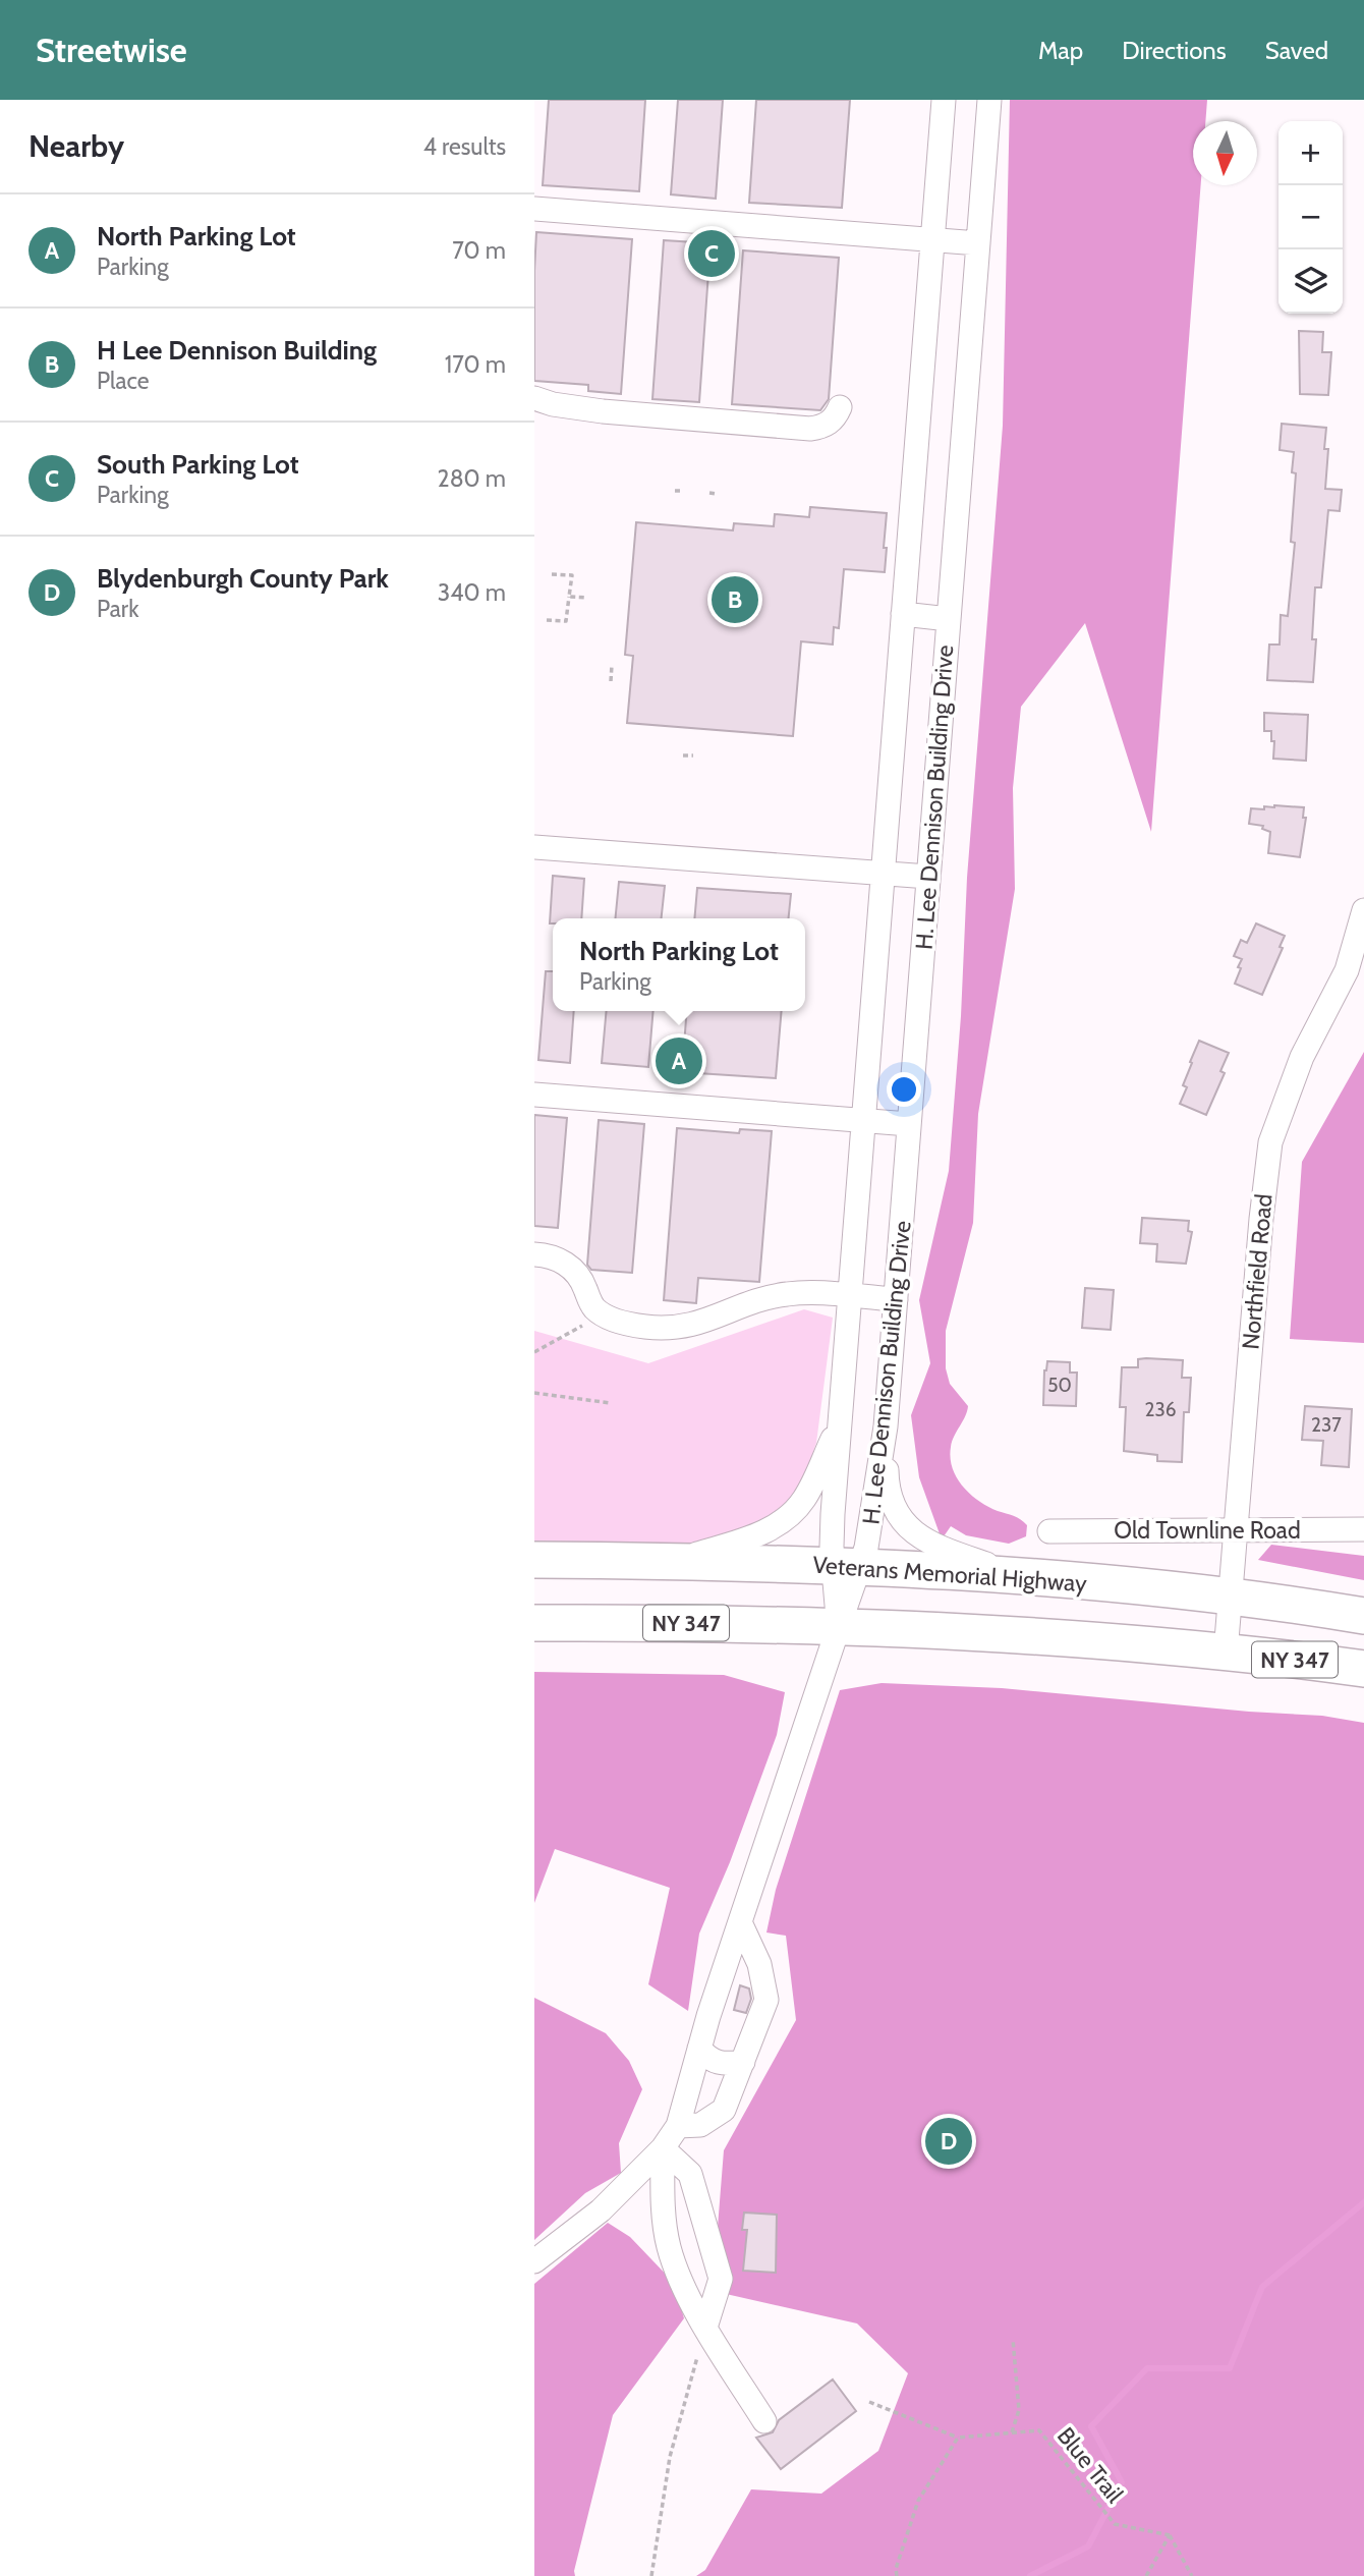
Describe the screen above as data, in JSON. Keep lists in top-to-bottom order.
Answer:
{
  "streets": {
    "highway": ["Veterans Memorial Highway", "NY 347"],
    "street": ["H. Lee Dennison Building Drive", "Northfield Road", "Old Townline Road"],
    "path": ["Blue Trail"]
  },
  "crossings": [
    ["H. Lee Dennison Building Drive", "Veterans Memorial Highway"],
    ["H. Lee Dennison Building Drive", "NY 347"],
    ["Northfield Road", "Old Townline Road"],
    ["Northfield Road", "Veterans Memorial Highway"],
    ["Northfield Road", "NY 347"]
  ],
  "house_numbers": ["50", "236", "237"],
  "north": "bottom",
  "page": {
    "header": "Streetwise",
    "nav": ["Map", "Directions", "Saved"],
    "heading": ["Nearby", "4 results"],
    "map_buttons": ["+", "−"],
    "list": [
      {
        "mark": "A",
        "name": "North Parking Lot",
        "note": "Parking",
        "value": "70 m"
      },
      {
        "mark": "B",
        "name": "H Lee Dennison Building",
        "note": "Place",
        "value": "170 m"
      },
      {
        "mark": "C",
        "name": "South Parking Lot",
        "note": "Parking",
        "value": "280 m"
      },
      {
        "mark": "D",
        "name": "Blydenburgh County Park",
        "note": "Park",
        "value": "340 m"
      }
    ],
    "pins": [
      "C",
      "B",
      "A",
      "D"
    ],
    "popup": ["North Parking Lot", "Parking"]
  }
}
